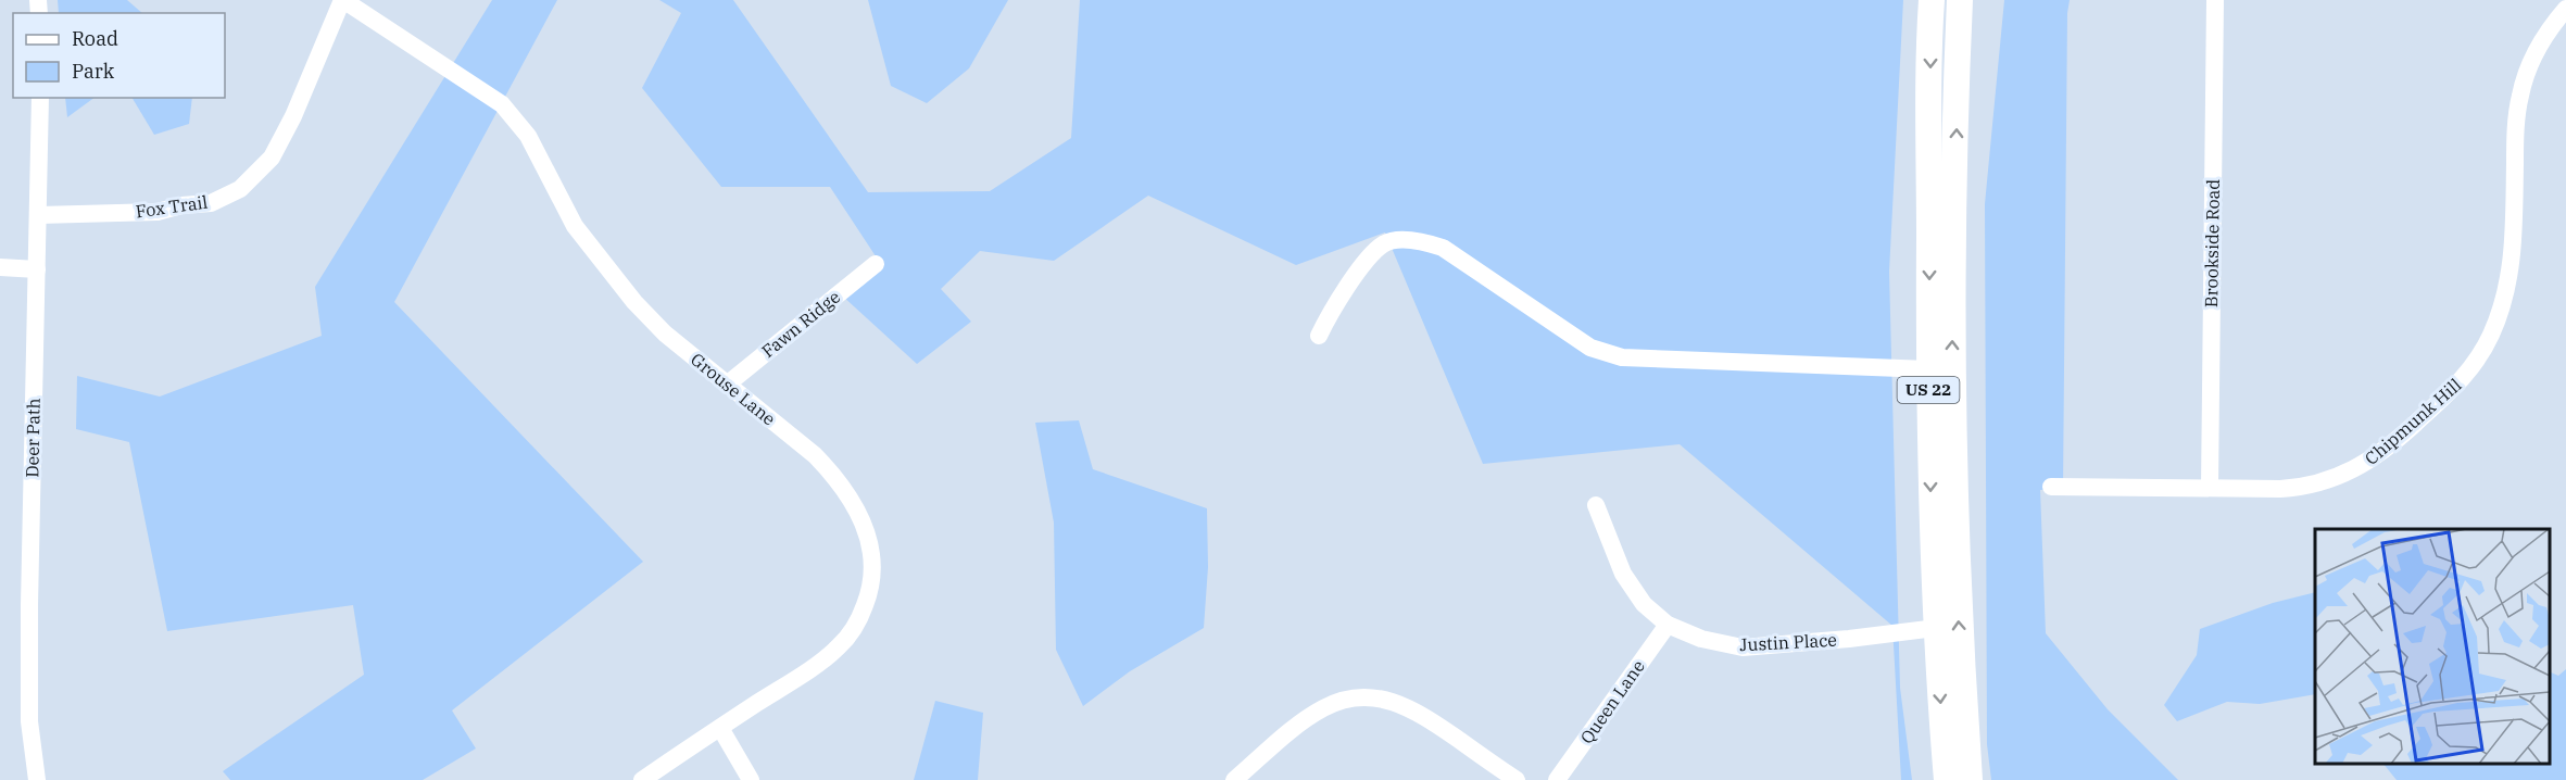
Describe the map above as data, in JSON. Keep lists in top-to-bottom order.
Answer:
{
  "streets": {
    "highway": ["US 22"],
    "street": [
      "Fox Trail",
      "Brookside Road",
      "Fawn Ridge",
      "Grouse Lane",
      "Chipmunk Hill",
      "Deer Path",
      "Justin Place",
      "Queen Lane"
    ]
  },
  "crossings": [
    ["Fox Trail", "Grouse Lane"],
    ["Fox Trail", "Deer Path"],
    ["Brookside Road", "Chipmunk Hill"],
    ["Fawn Ridge", "Grouse Lane"],
    ["US 22", "Justin Place"],
    ["Justin Place", "Queen Lane"]
  ],
  "legend": ["Road", "Park"]
}
